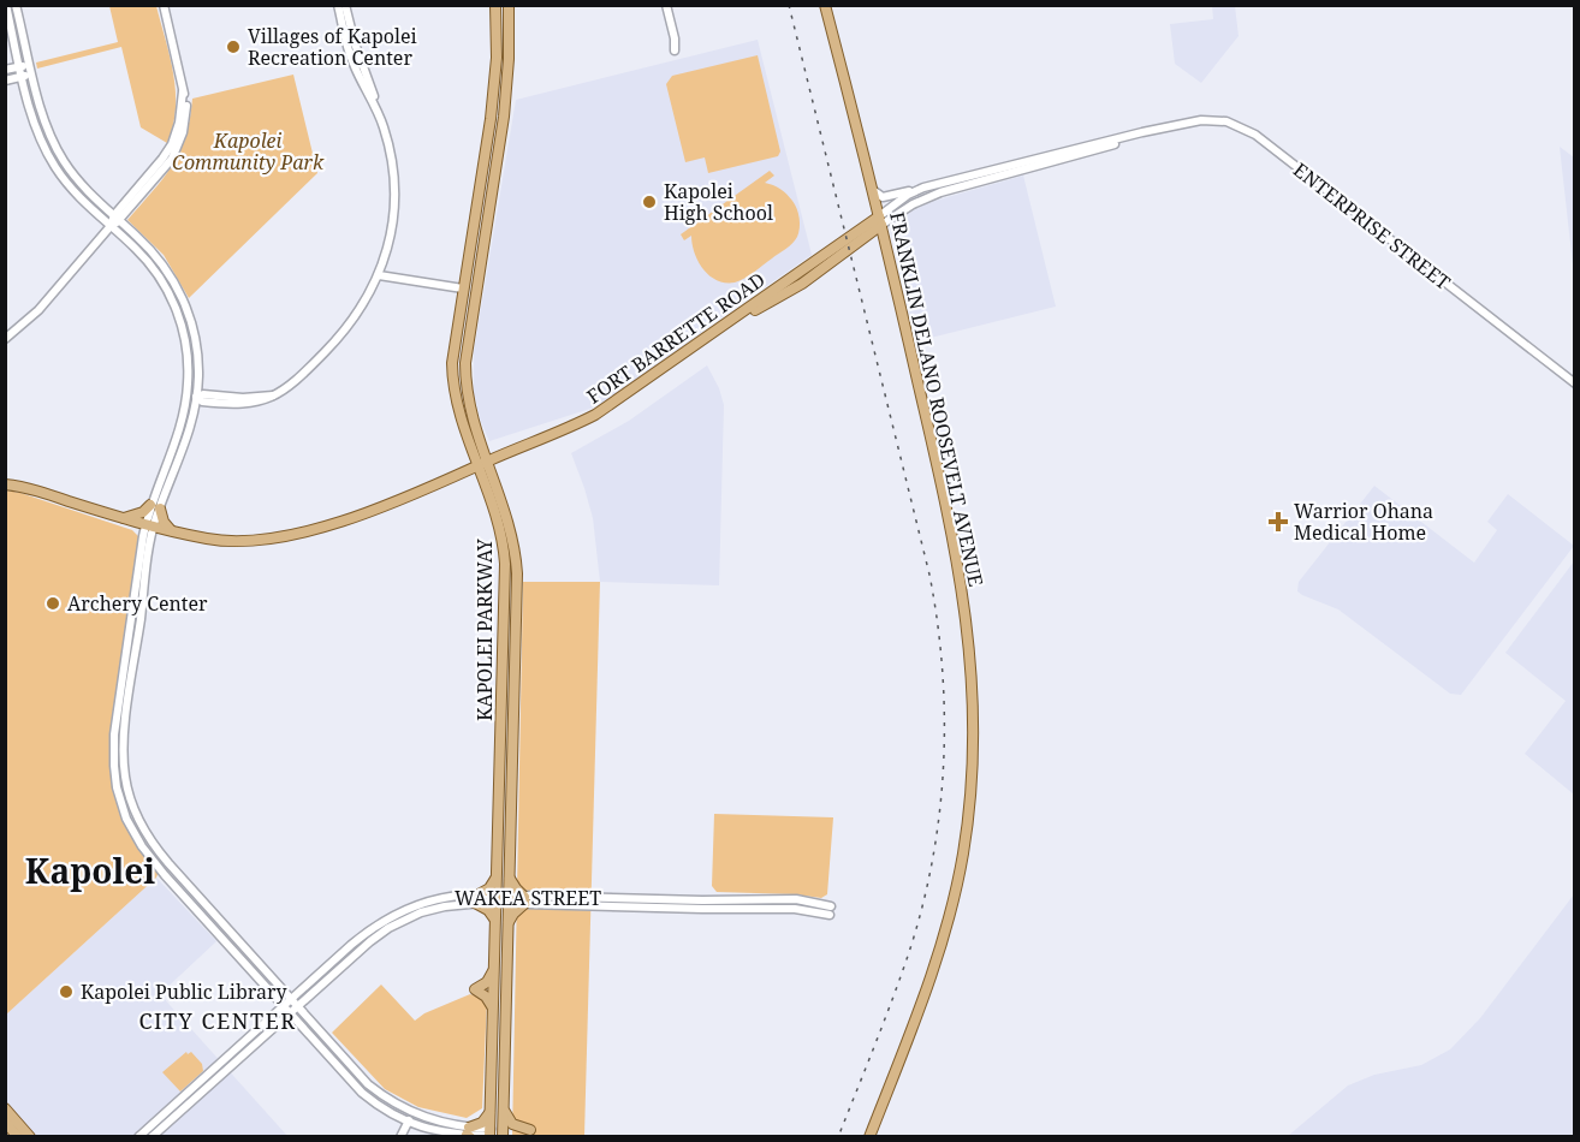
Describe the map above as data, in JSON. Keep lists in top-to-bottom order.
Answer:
{
  "streets": {
    "main road": ["FORT BARRETTE ROAD", "FRANKLIN DELANO ROOSEVELT AVENUE", "KAPOLEI PARKWAY"],
    "street": ["ENTERPRISE STREET", "WAKEA STREET"]
  },
  "crossings": [
    ["ENTERPRISE STREET", "FORT BARRETTE ROAD"],
    ["ENTERPRISE STREET", "FRANKLIN DELANO ROOSEVELT AVENUE"],
    ["FORT BARRETTE ROAD", "FRANKLIN DELANO ROOSEVELT AVENUE"],
    ["FORT BARRETTE ROAD", "KAPOLEI PARKWAY"],
    ["KAPOLEI PARKWAY", "WAKEA STREET"]
  ],
  "districts": ["Kapolei", "CITY CENTER"],
  "parks": ["Kapolei Community Park"],
  "places": {
    "other": [
      "Villages of Kapolei Recreation Center",
      "Kapolei High School",
      "Archery Center",
      "Kapolei Public Library"
    ],
    "health": ["Warrior Ohana Medical Home"]
  }
}
